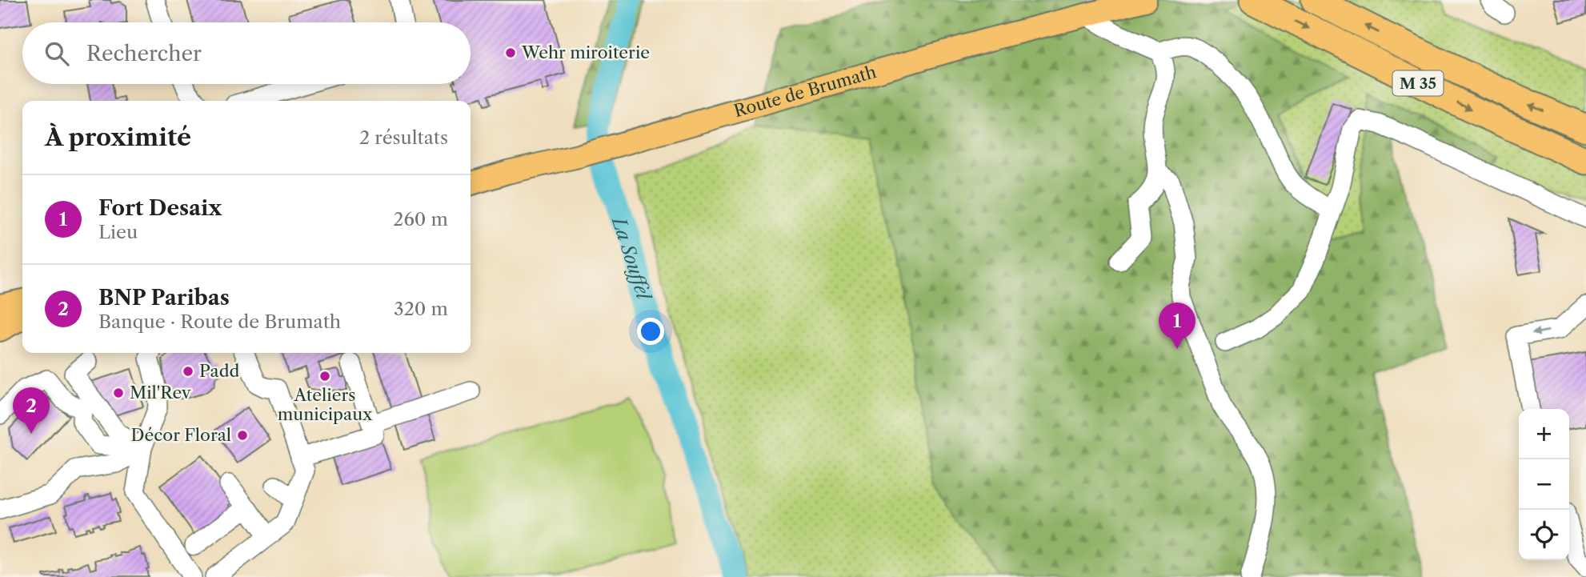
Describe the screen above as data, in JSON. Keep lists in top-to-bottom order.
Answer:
{
  "streets": {
    "highway": ["M 35"],
    "main road": ["Route de Brumath"]
  },
  "water": ["La Souffel"],
  "places": [
    "Wehr miroiterie",
    "Padd",
    "Ateliers municipaux",
    "Mil'Rev",
    "Décor Floral"
  ],
  "page": {
    "search": "Rechercher",
    "heading": ["À proximité", "2 résultats"],
    "list": [
      {
        "mark": "1",
        "name": "Fort Desaix",
        "note": "Lieu",
        "value": "260 m"
      },
      {
        "mark": "2",
        "name": "BNP Paribas",
        "note": "Banque · Route de Brumath",
        "value": "320 m"
      }
    ],
    "pins": ["1", "2"],
    "map_buttons": ["+", "−"]
  }
}
